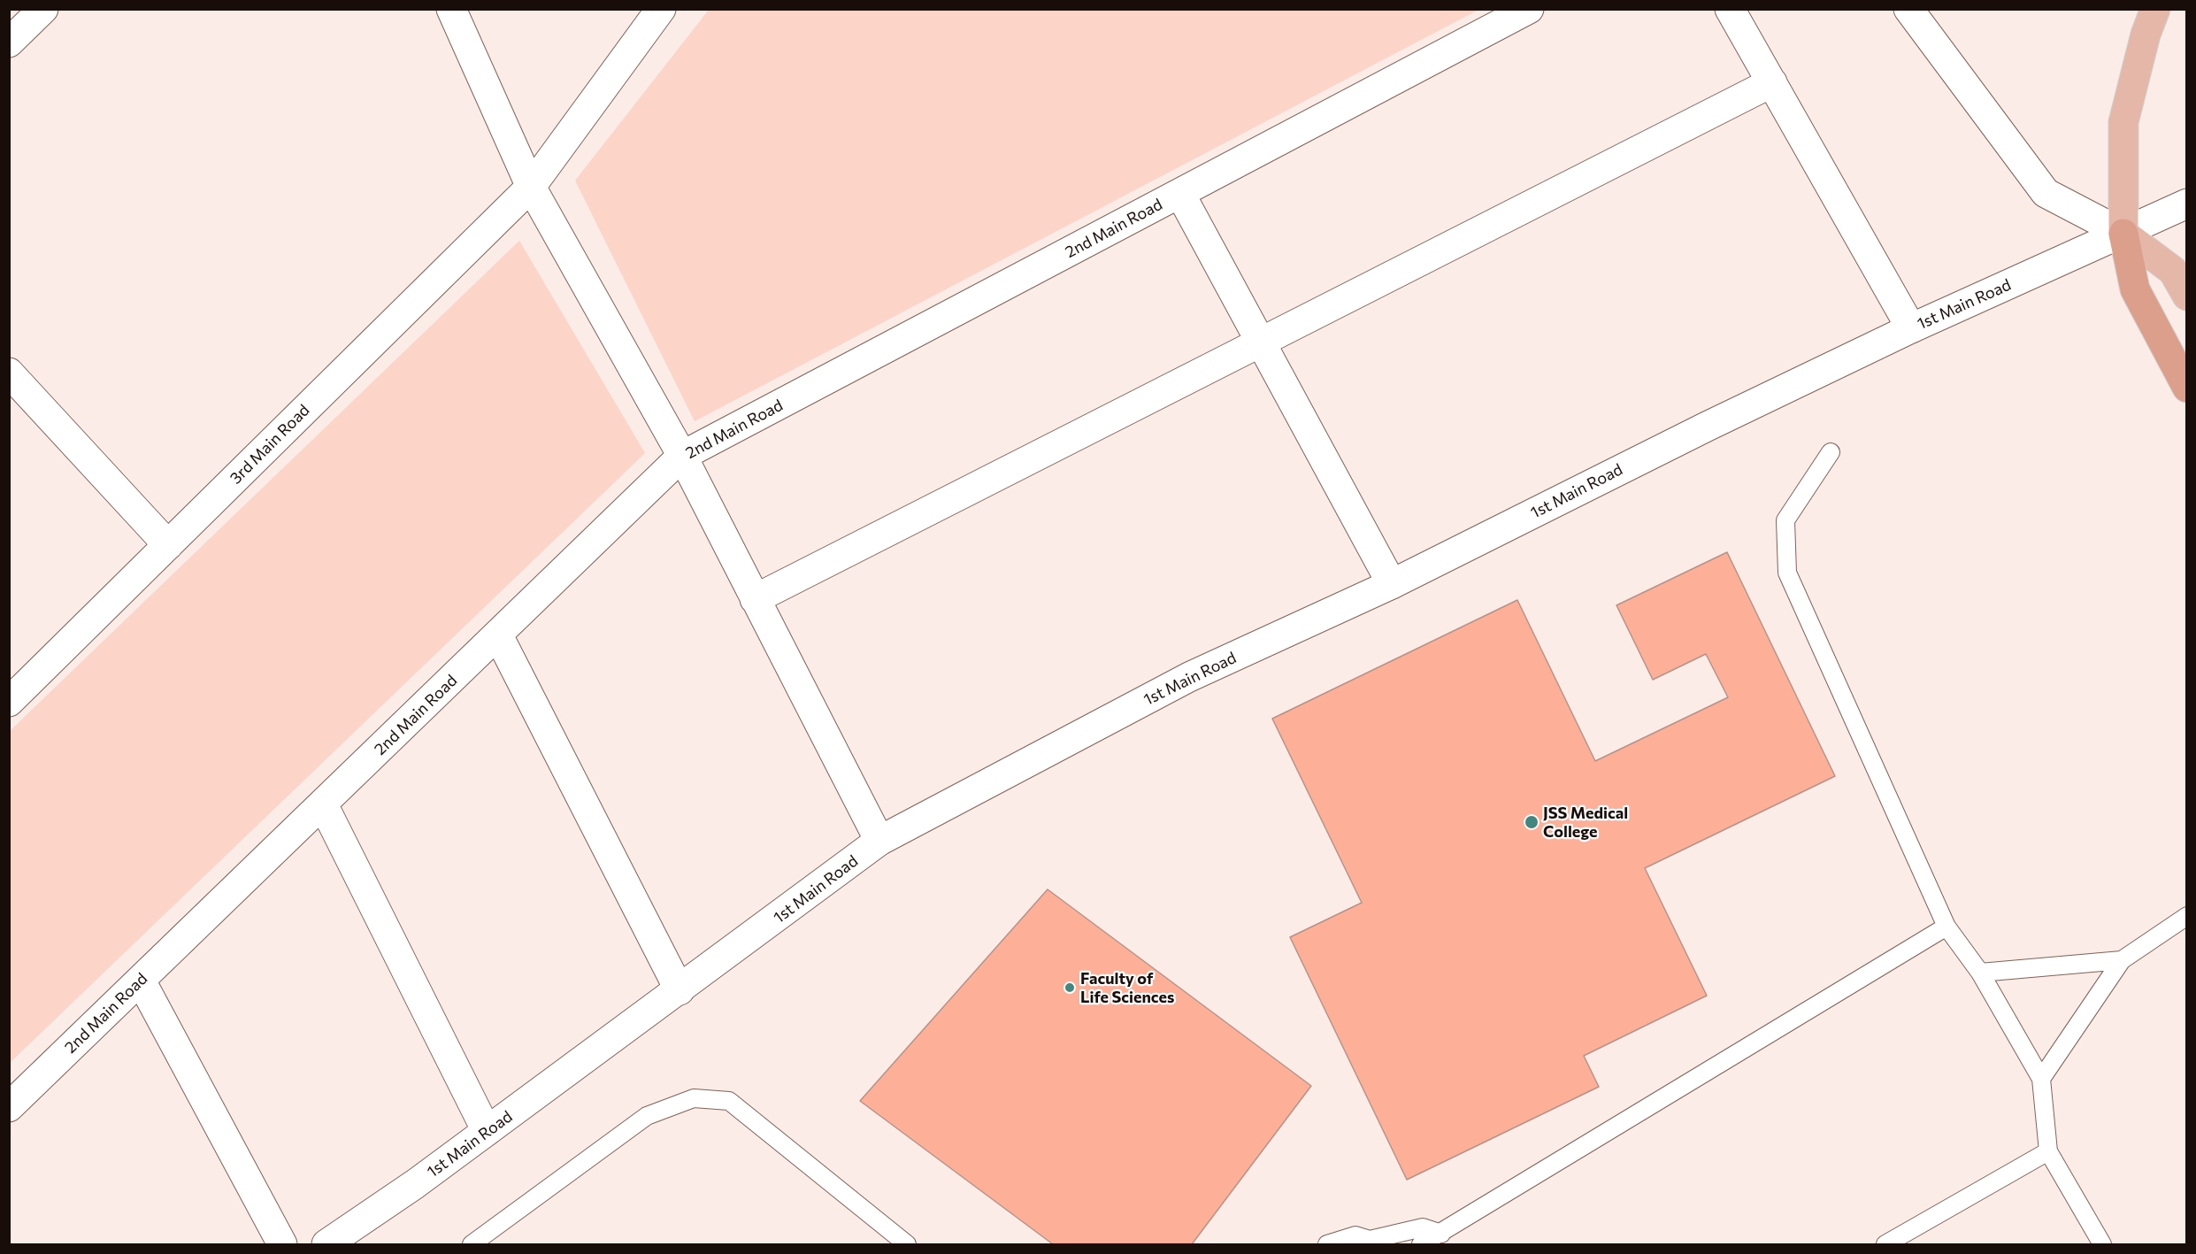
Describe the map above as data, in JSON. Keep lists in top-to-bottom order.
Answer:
{
  "streets": {
    "street": ["2nd Main Road", "1st Main Road", "3rd Main Road"]
  },
  "places": ["JSS Medical College", "Faculty of Life Sciences"]
}
